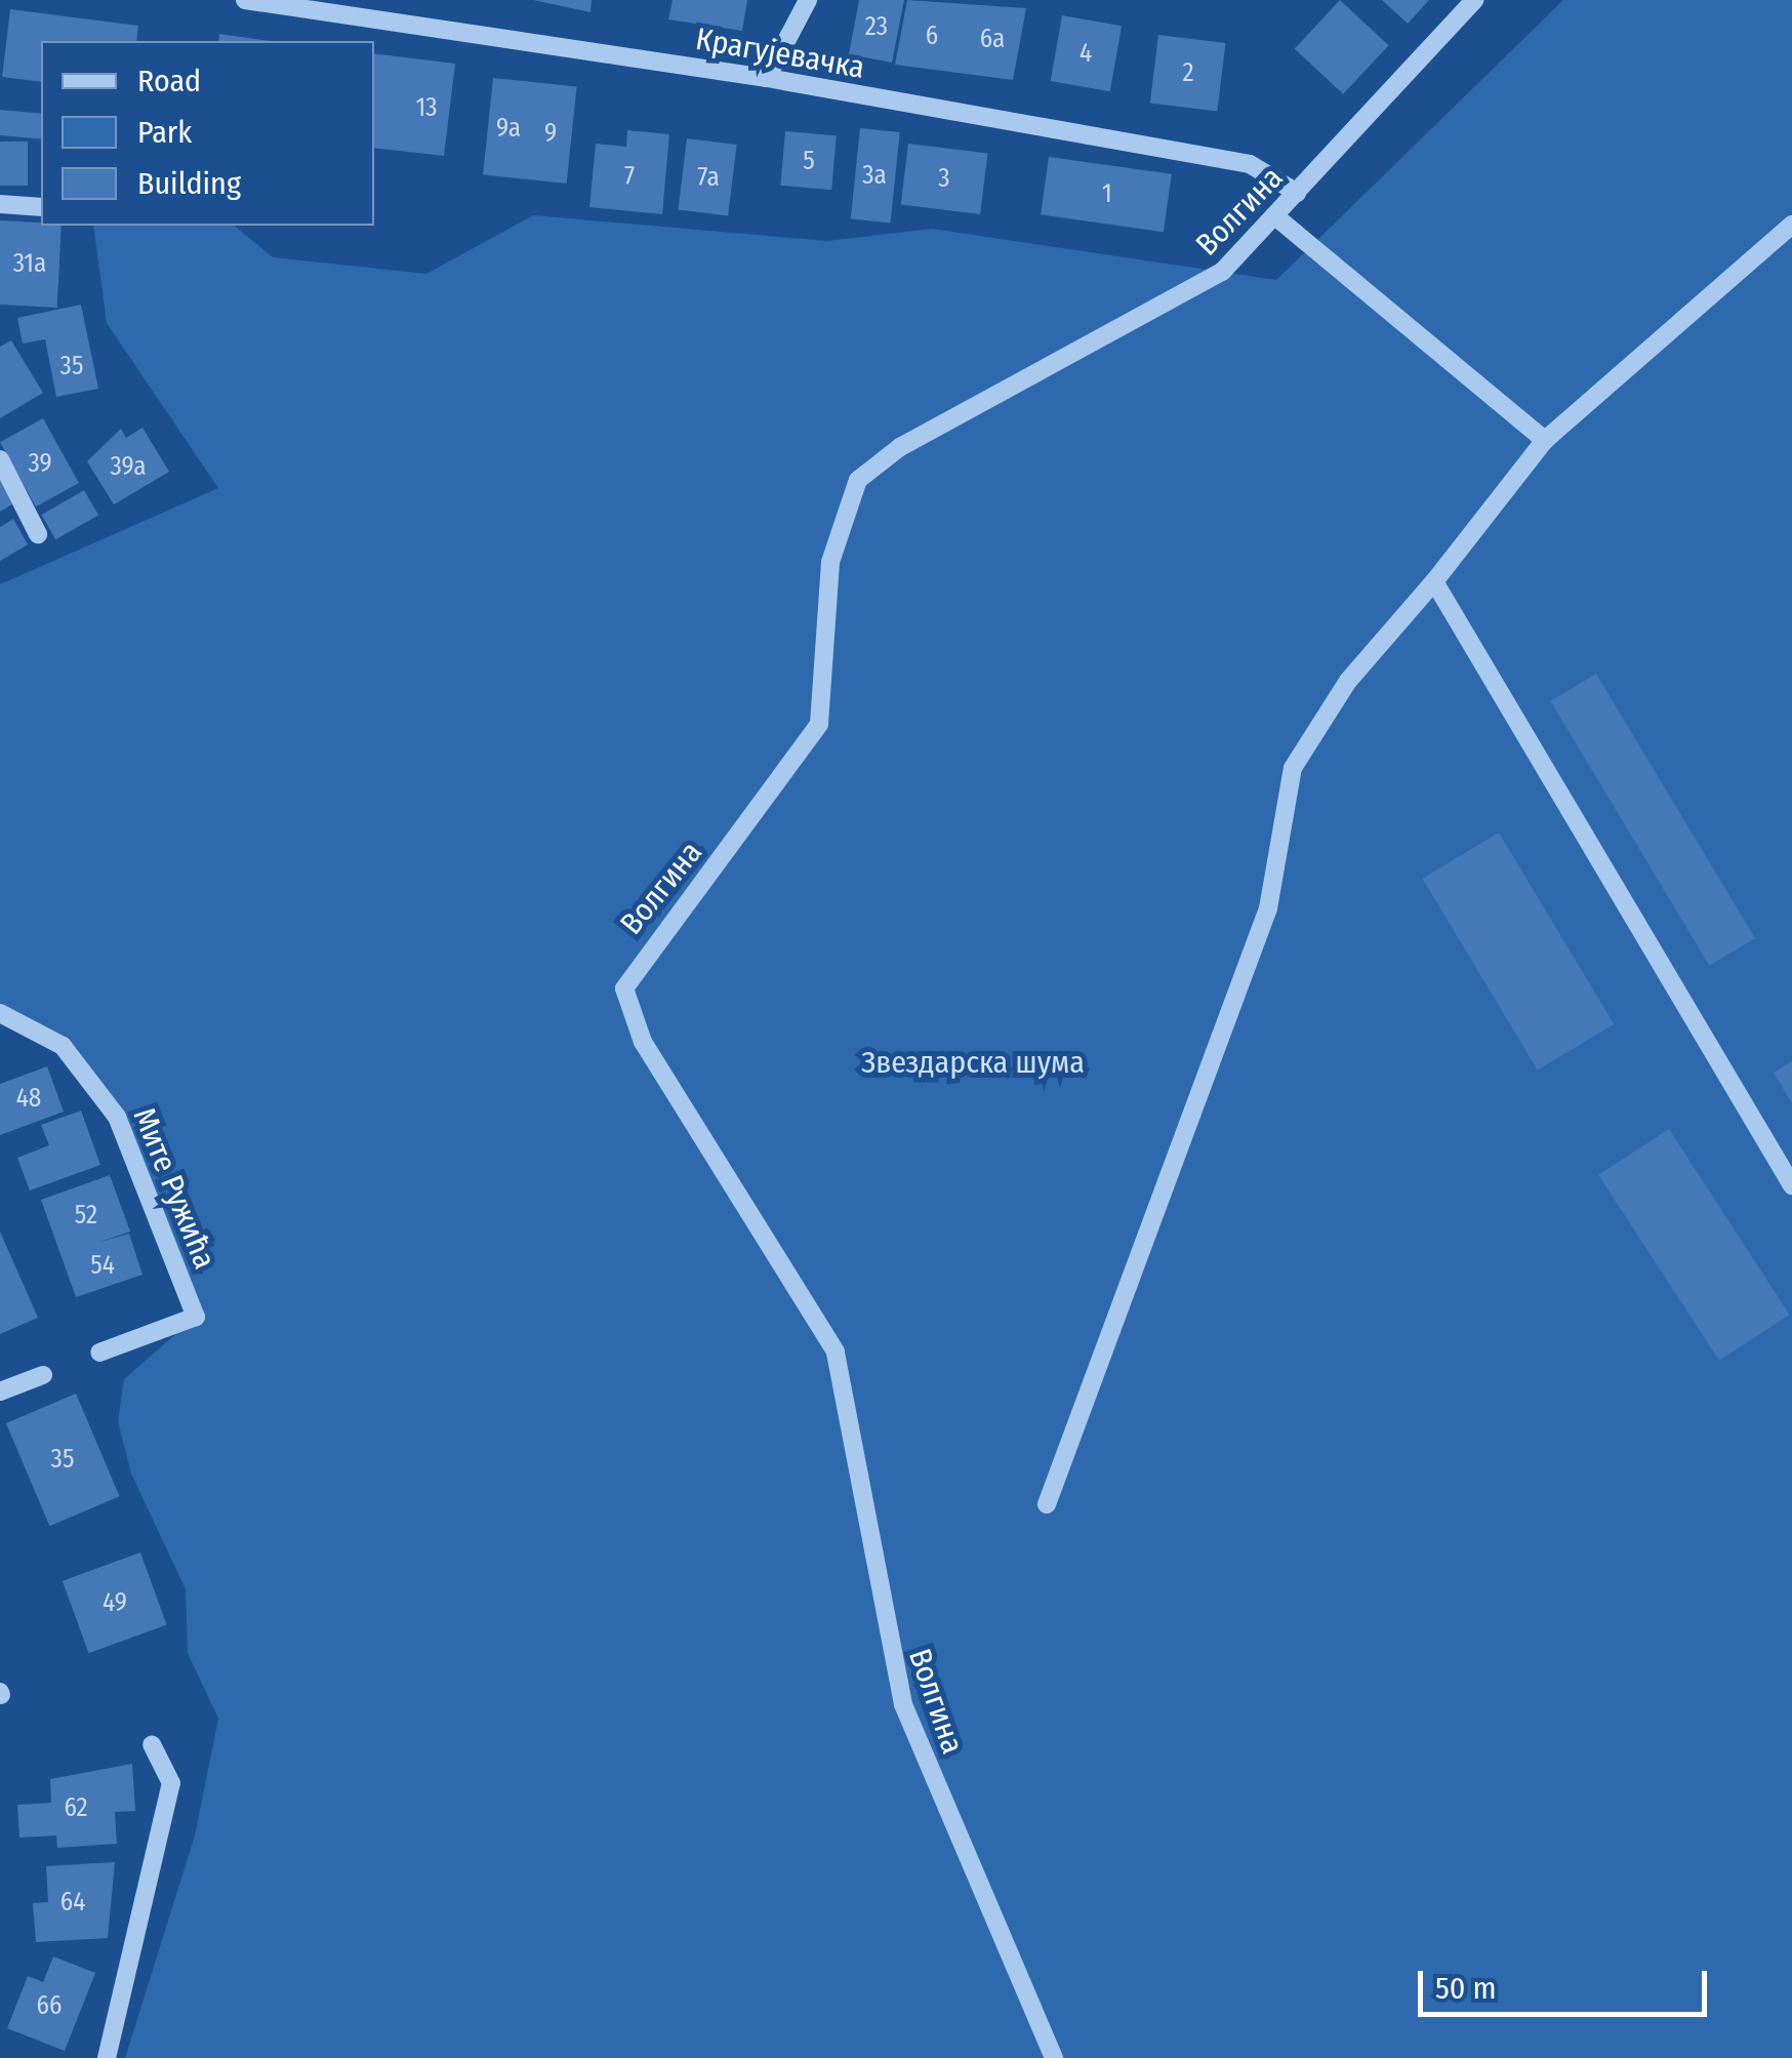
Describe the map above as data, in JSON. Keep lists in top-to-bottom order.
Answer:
{
  "streets": {
    "street": ["Крагујевачка", "Волгина", "Мите Ружића"]
  },
  "crossings": [
    ["Крагујевачка", "Волгина"]
  ],
  "parks": ["Звездарска шума"],
  "house_numbers": [
    "23",
    "6",
    "6a",
    "4",
    "2",
    "13",
    "9a",
    "9",
    "5",
    "3a",
    "7",
    "7a",
    "3",
    "1",
    "31a",
    "35",
    "39",
    "39a",
    "48",
    "52",
    "54",
    "35",
    "49",
    "62",
    "64",
    "66"
  ],
  "legend": ["Road", "Park", "Building"],
  "scale_bar": "50 m"
}
